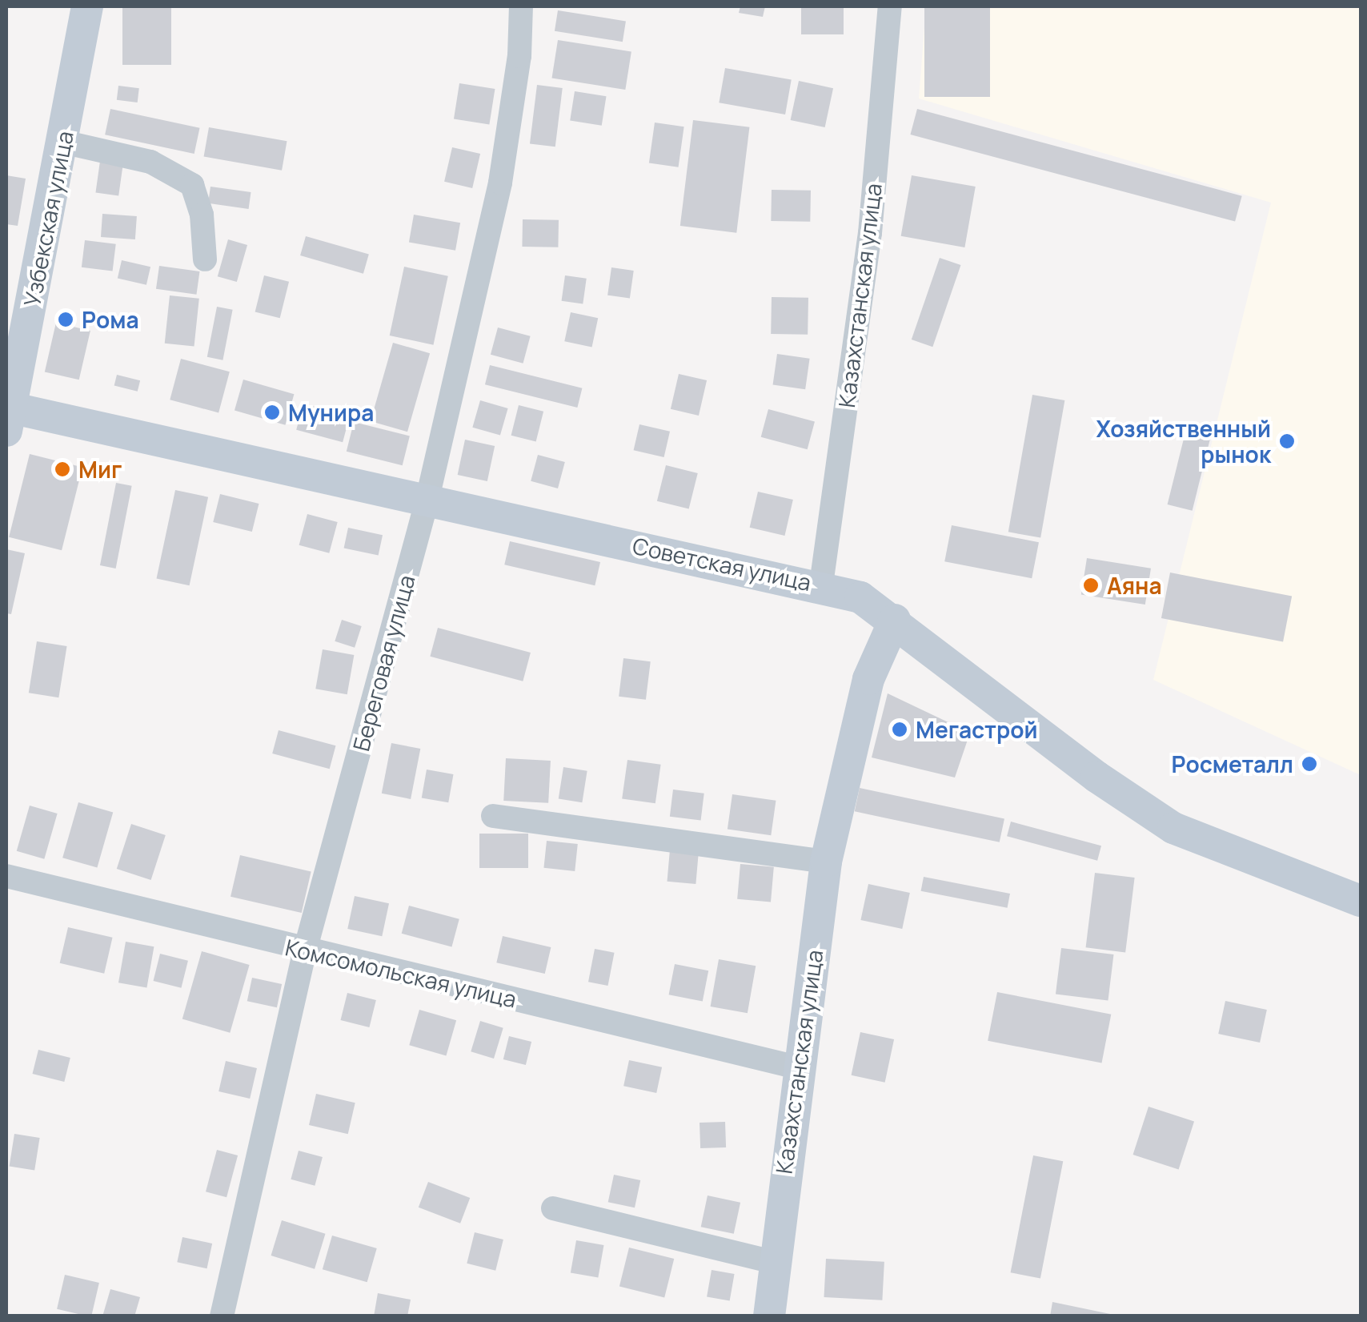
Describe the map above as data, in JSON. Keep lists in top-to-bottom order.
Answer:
{
  "streets": {
    "main road": ["Узбекская улица", "Казахстанская улица", "Советская улица"],
    "street": ["Береговая улица", "Комсомольская улица"]
  },
  "crossings": [
    ["Узбекская улица", "Советская улица"],
    ["Казахстанская улица", "Советская улица"],
    ["Казахстанская улица", "Комсомольская улица"],
    ["Советская улица", "Береговая улица"],
    ["Береговая улица", "Комсомольская улица"]
  ],
  "places": [
    "Рома",
    "Мунира",
    "Хозяйственный рынок",
    "Миг",
    "Аяна",
    "Мегастрой",
    "Росметалл"
  ]
}
